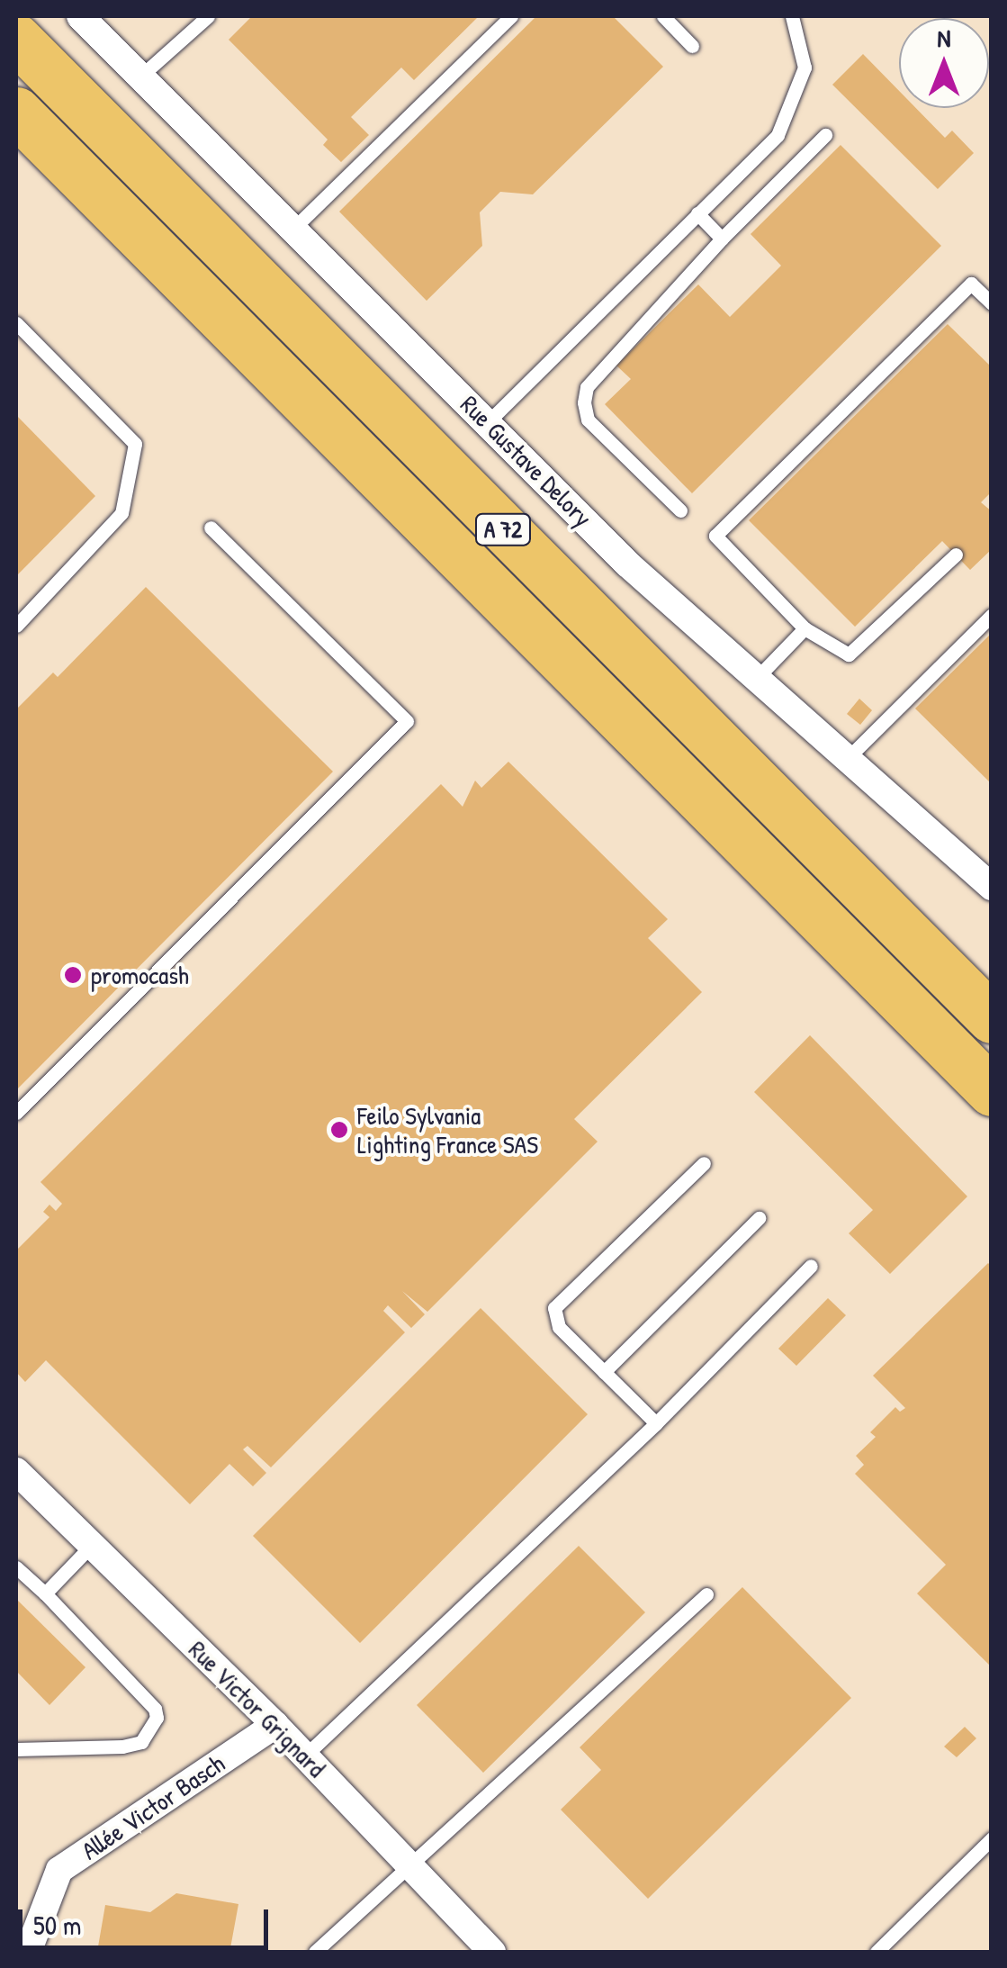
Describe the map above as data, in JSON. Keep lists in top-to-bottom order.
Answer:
{
  "streets": {
    "highway": ["A 72"],
    "street": ["Rue Gustave Delory", "Rue Victor Grignard", "Allée Victor Basch"]
  },
  "crossings": [
    ["Rue Victor Grignard", "Allée Victor Basch"]
  ],
  "places": ["promocash", "Feilo Sylvania Lighting France SAS"],
  "scale_bar": "50 m",
  "north": "top"
}
